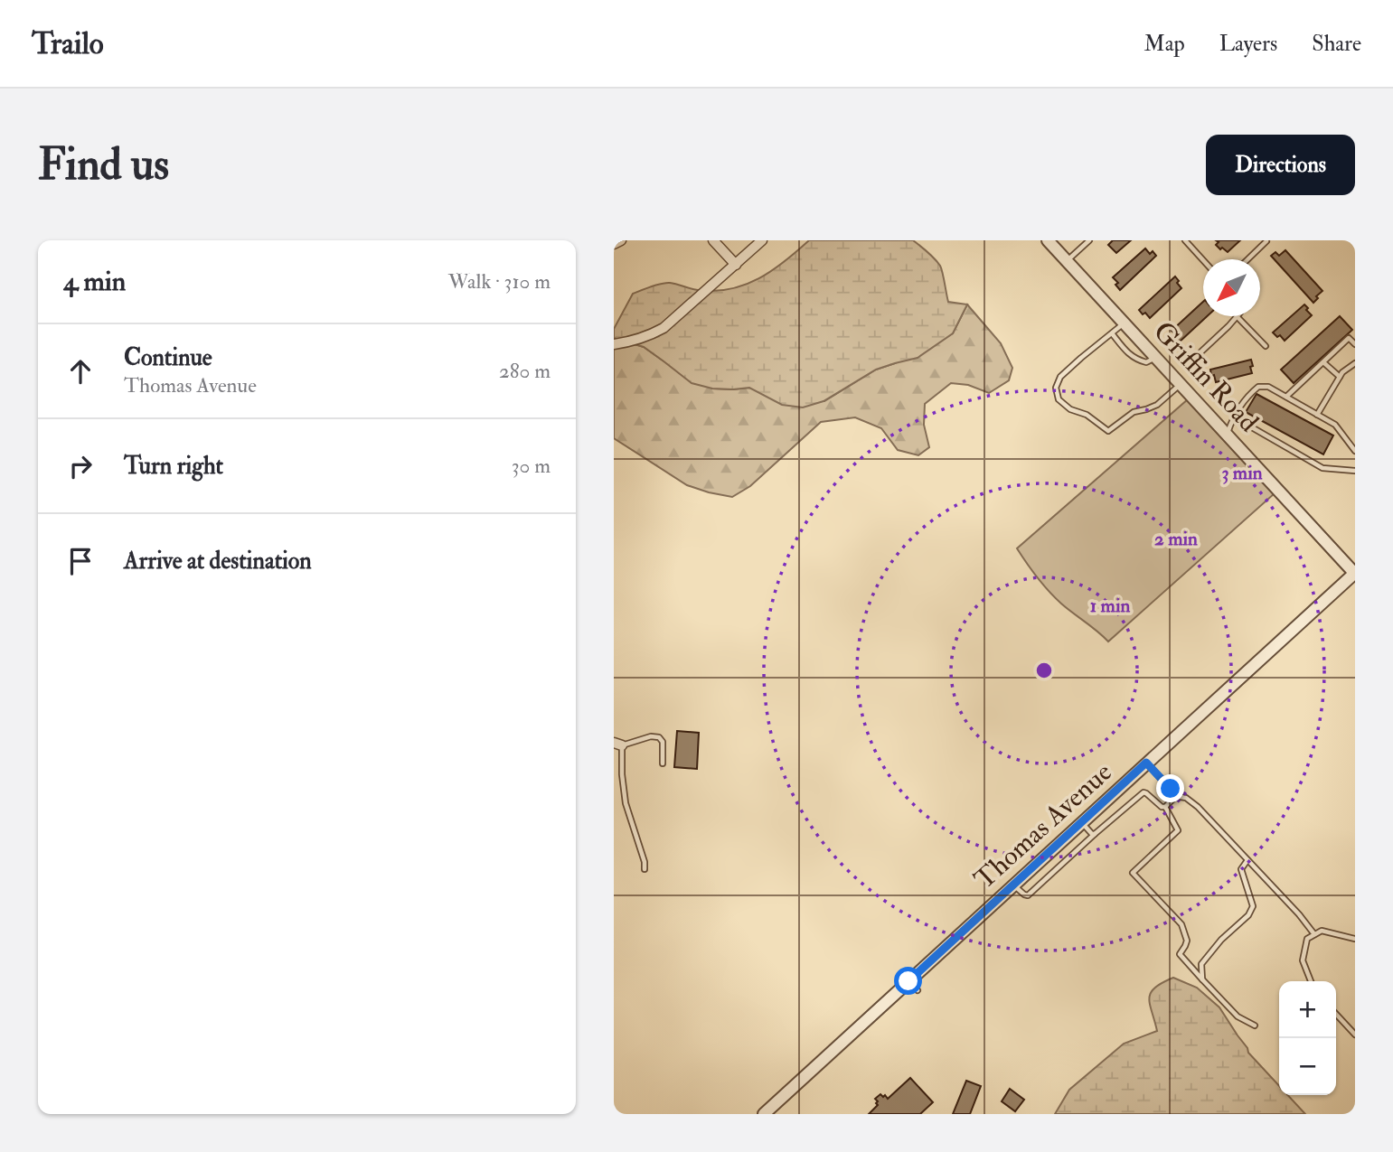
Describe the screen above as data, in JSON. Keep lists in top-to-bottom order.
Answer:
{
  "streets": {
    "street": ["Griffin Road", "Thomas Avenue"]
  },
  "crossings": [
    ["Griffin Road", "Thomas Avenue"]
  ],
  "north": "bottom left",
  "page": {
    "header": "Trailo",
    "nav": ["Map", "Layers", "Share"],
    "buttons": "Directions",
    "title": "Find us",
    "heading": ["4 min", "Walk · 310 m"],
    "list": [
      ["Continue", "Thomas Avenue", "280 m"],
      ["Turn right", "30 m"],
      "Arrive at destination"
    ],
    "map_buttons": ["+", "−"]
  },
  "rings": ["3 min", "2 min", "1 min"]
}
